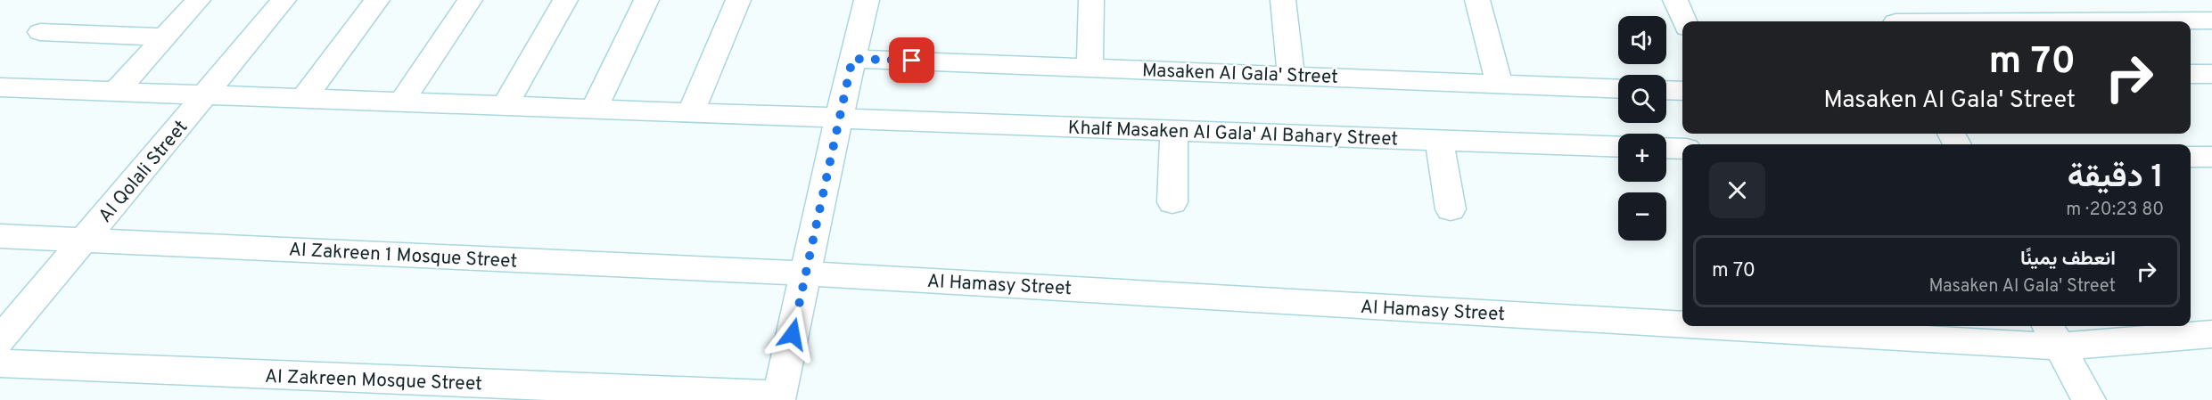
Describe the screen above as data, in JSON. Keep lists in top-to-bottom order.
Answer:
{
  "streets": {
    "street": [
      "Masaken Al Gala' Street",
      "Khalf Masaken Al Gala' Al Bahary Street",
      "Al Qolali Street",
      "Al Zakreen 1 Mosque Street",
      "Al Hamasy Street",
      "Al Zakreen Mosque Street"
    ]
  },
  "crossings": [
    ["Khalf Masaken Al Gala' Al Bahary Street", "Al Qolali Street"],
    ["Al Qolali Street", "Al Zakreen 1 Mosque Street"],
    ["Al Zakreen 1 Mosque Street", "Al Hamasy Street"]
  ],
  "page": {
    "map_buttons": ["+", "−"],
    "turn": ["70 m", "Masaken Al Gala' Street"],
    "heading": ["1 دقيقة", "80 m · 20:23"],
    "list": [
      {
        "name": "انعطف يمينًا",
        "note": "Masaken Al Gala' Street",
        "value": "70 m"
      }
    ]
  }
}
